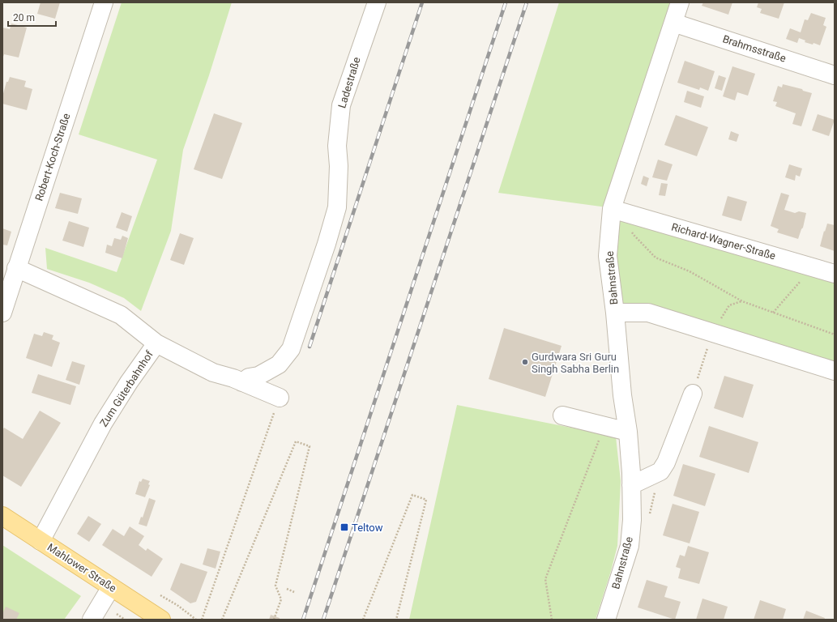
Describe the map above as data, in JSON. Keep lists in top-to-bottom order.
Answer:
{
  "streets": {
    "main road": ["Mahlower Straße"],
    "street": [
      "Brahmsstraße",
      "Ladestraße",
      "Robert-Koch-Straße",
      "Richard-Wagner-Straße",
      "Bahnstraße",
      "Zum Güterbahnhof"
    ]
  },
  "crossings": [
    ["Brahmsstraße", "Bahnstraße"],
    ["Robert-Koch-Straße", "Zum Güterbahnhof"],
    ["Richard-Wagner-Straße", "Bahnstraße"],
    ["Zum Güterbahnhof", "Mahlower Straße"]
  ],
  "places": {
    "other": ["Gurdwara Sri Guru Singh Sabha Berlin"],
    "transit": ["Teltow"]
  },
  "scale_bar": "20 m"
}
